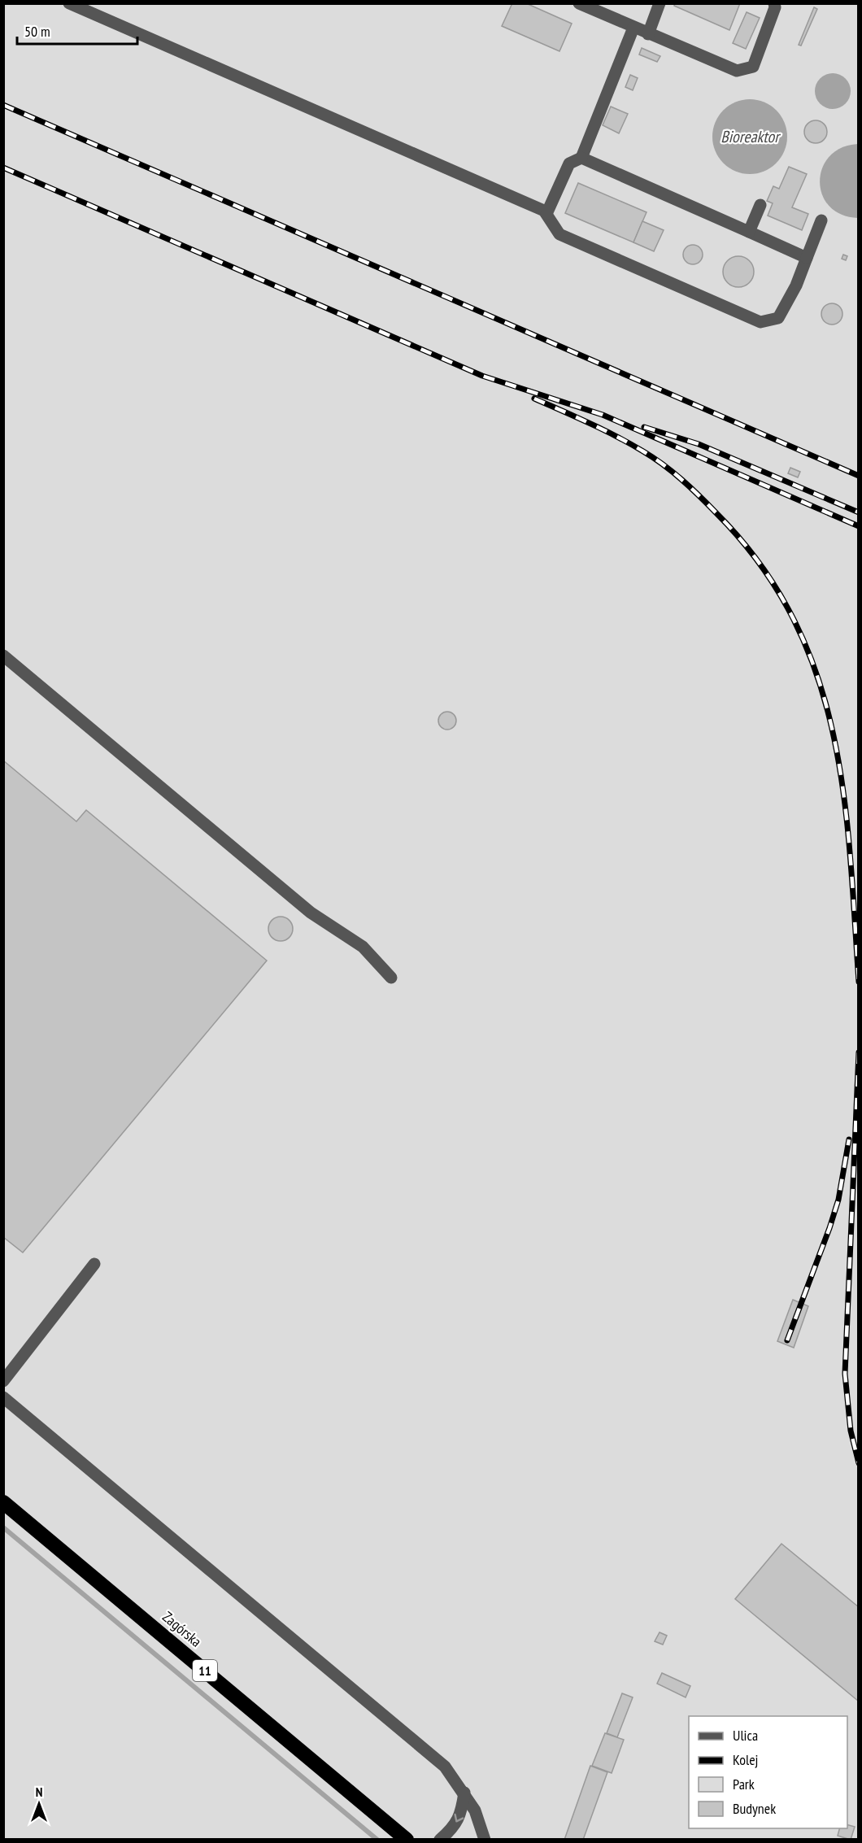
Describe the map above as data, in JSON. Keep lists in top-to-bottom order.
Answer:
{
  "streets": {
    "highway": ["Zagórska", "11"]
  },
  "water": ["Bioreaktor"],
  "legend": [
    "Ulica",
    "Kolej",
    "Park",
    "Budynek"
  ],
  "scale_bar": "50 m",
  "north": "top"
}
